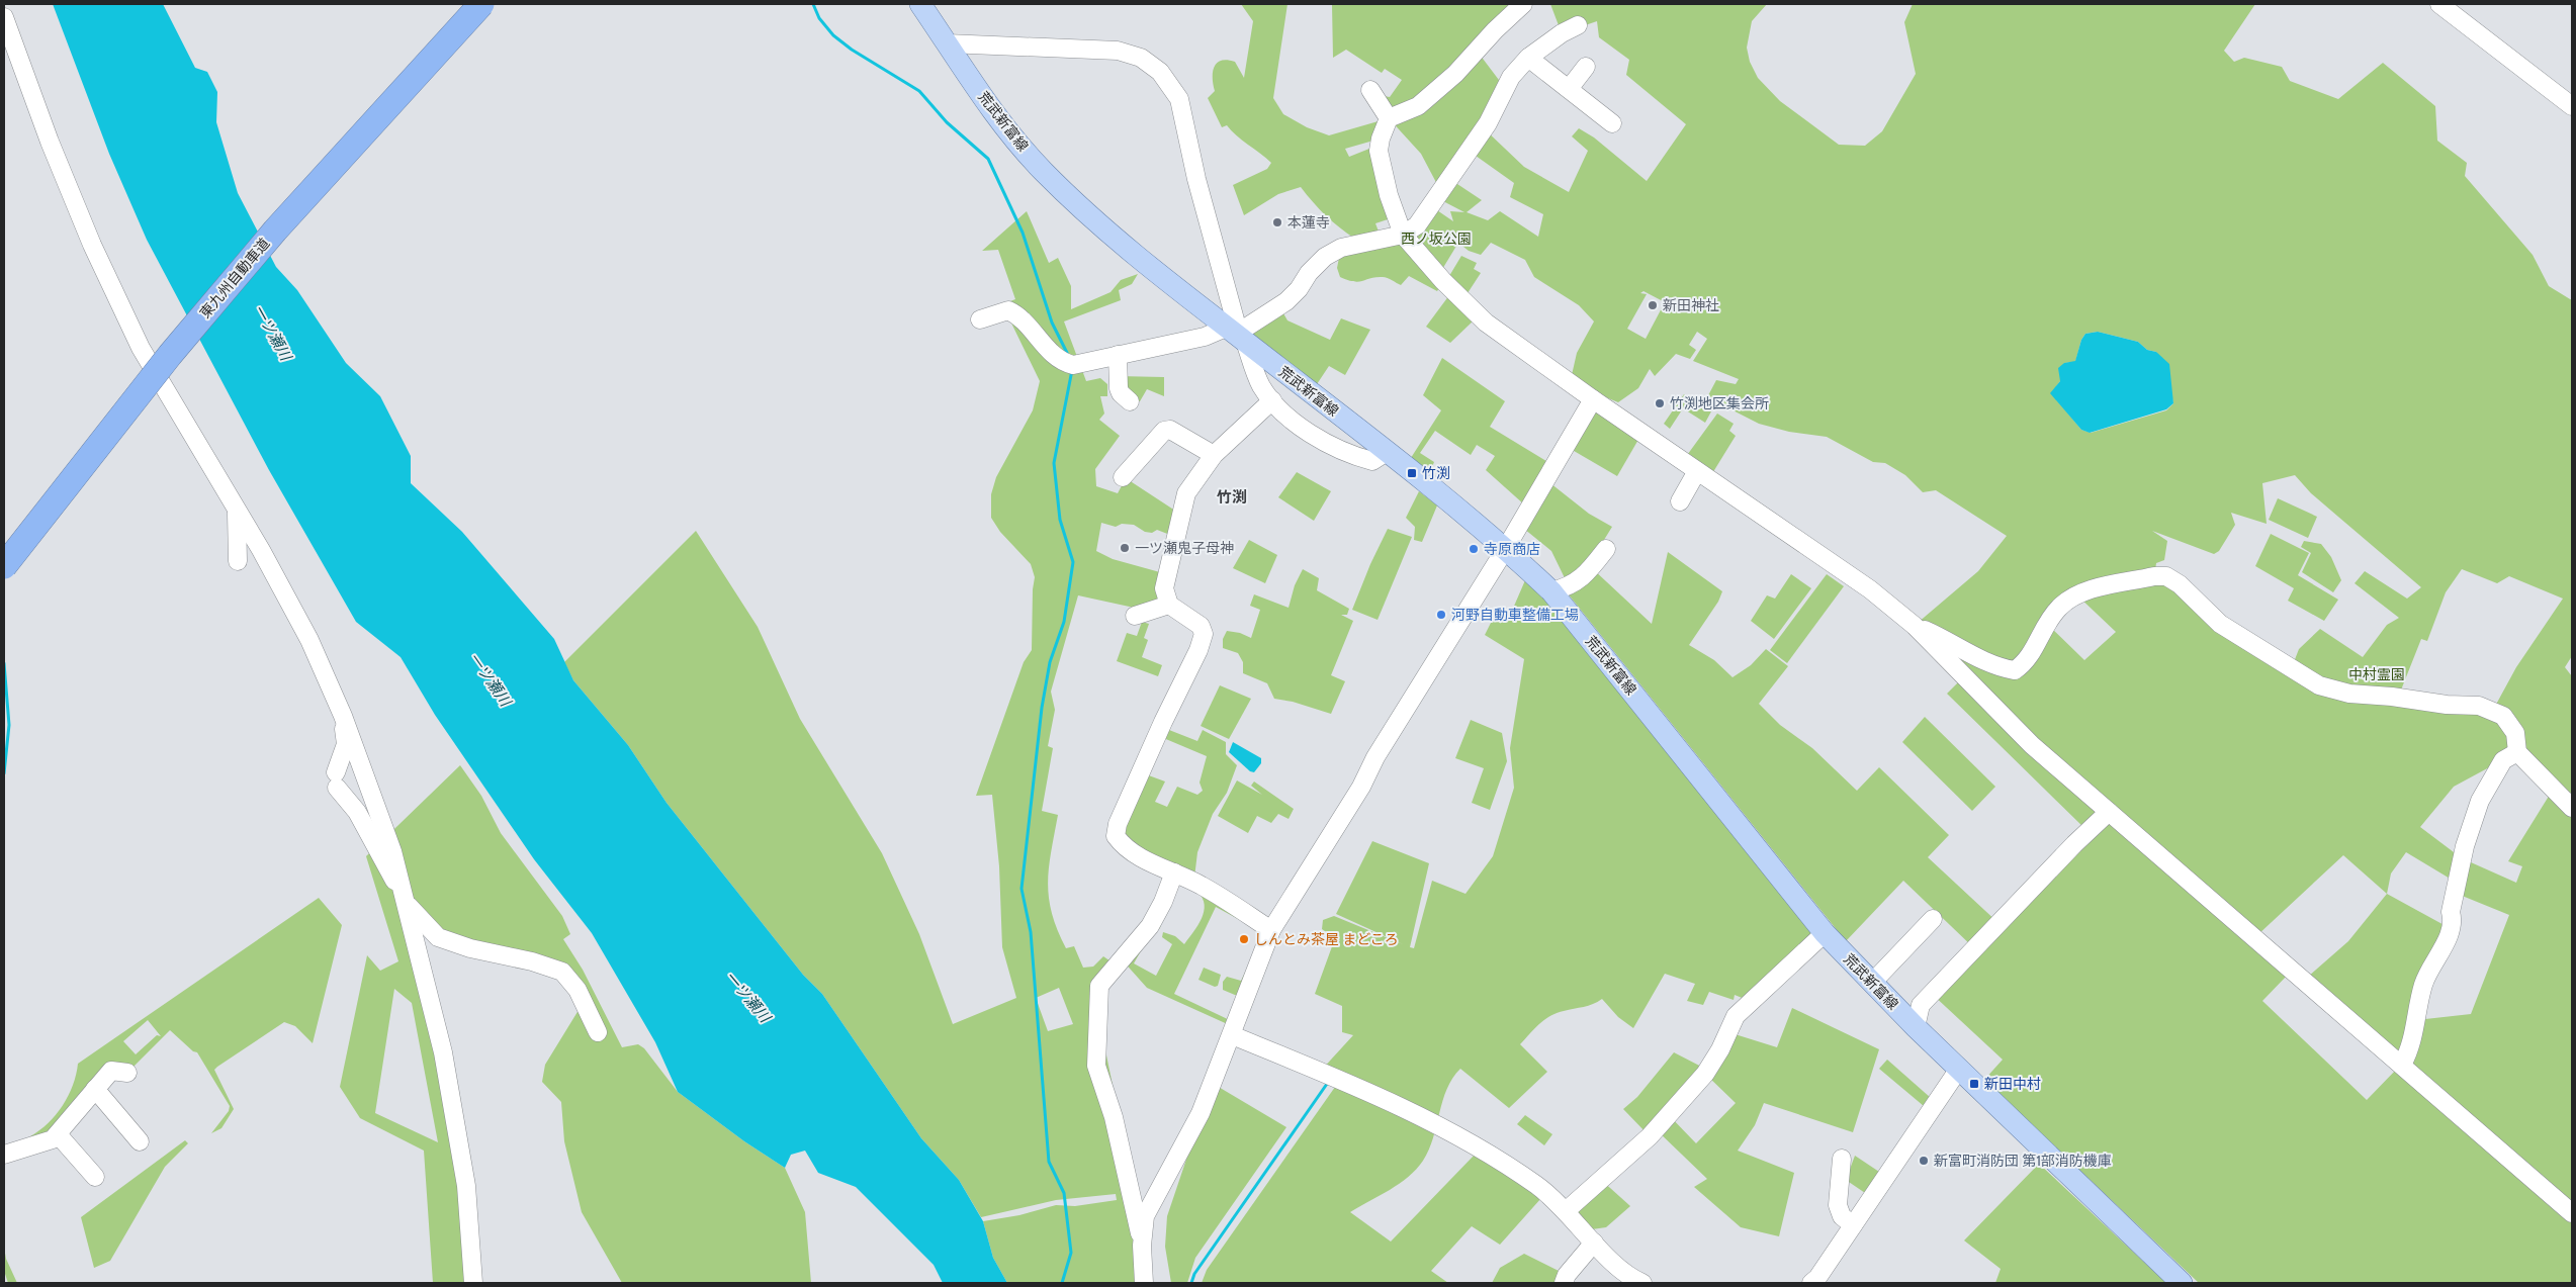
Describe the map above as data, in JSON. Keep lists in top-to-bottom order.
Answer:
{
  "streets": {
    "highway": ["東九州自動車道"],
    "main road": ["荒武新富線"]
  },
  "districts": ["竹渕"],
  "water": ["一ツ瀬川"],
  "parks": ["西ノ坂公園", "中村霊園"],
  "places": {
    "other": [
      "本蓮寺",
      "新田神社",
      "竹渕地区集会所",
      "一ツ瀬鬼子母神",
      "寺原商店",
      "河野自動車整備工場",
      "しんとみ茶屋 まどころ",
      "新富町消防団 第1部消防機庫"
    ],
    "transit": ["竹渕", "新田中村"]
  }
}
